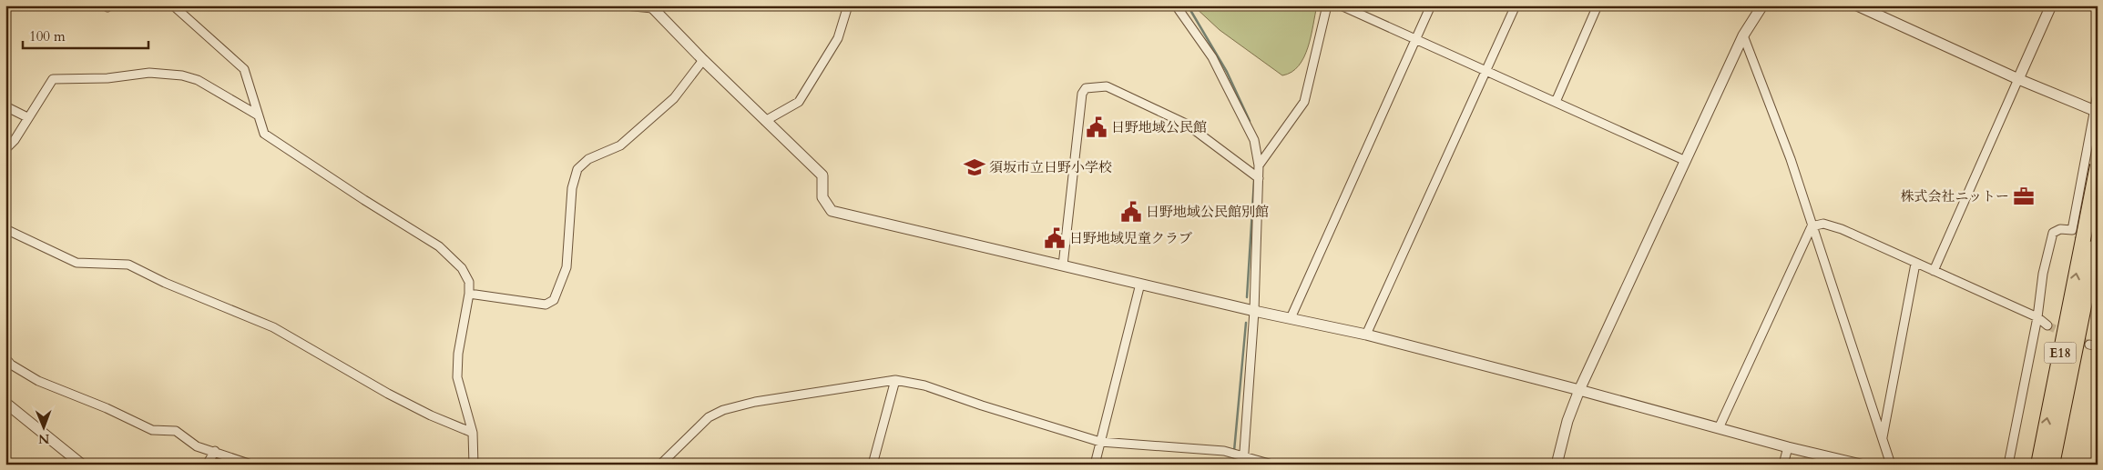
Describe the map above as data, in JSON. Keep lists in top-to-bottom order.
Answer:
{
  "streets": {
    "highway": ["E18"]
  },
  "places": {
    "public building": ["日野地域公民館", "日野地域公民館別館", "日野地域児童クラブ"],
    "school or university": ["須坂市立日野小学校"],
    "office": ["株式会社ニットー"]
  },
  "scale_bar": "100 m",
  "north": "bottom"
}
